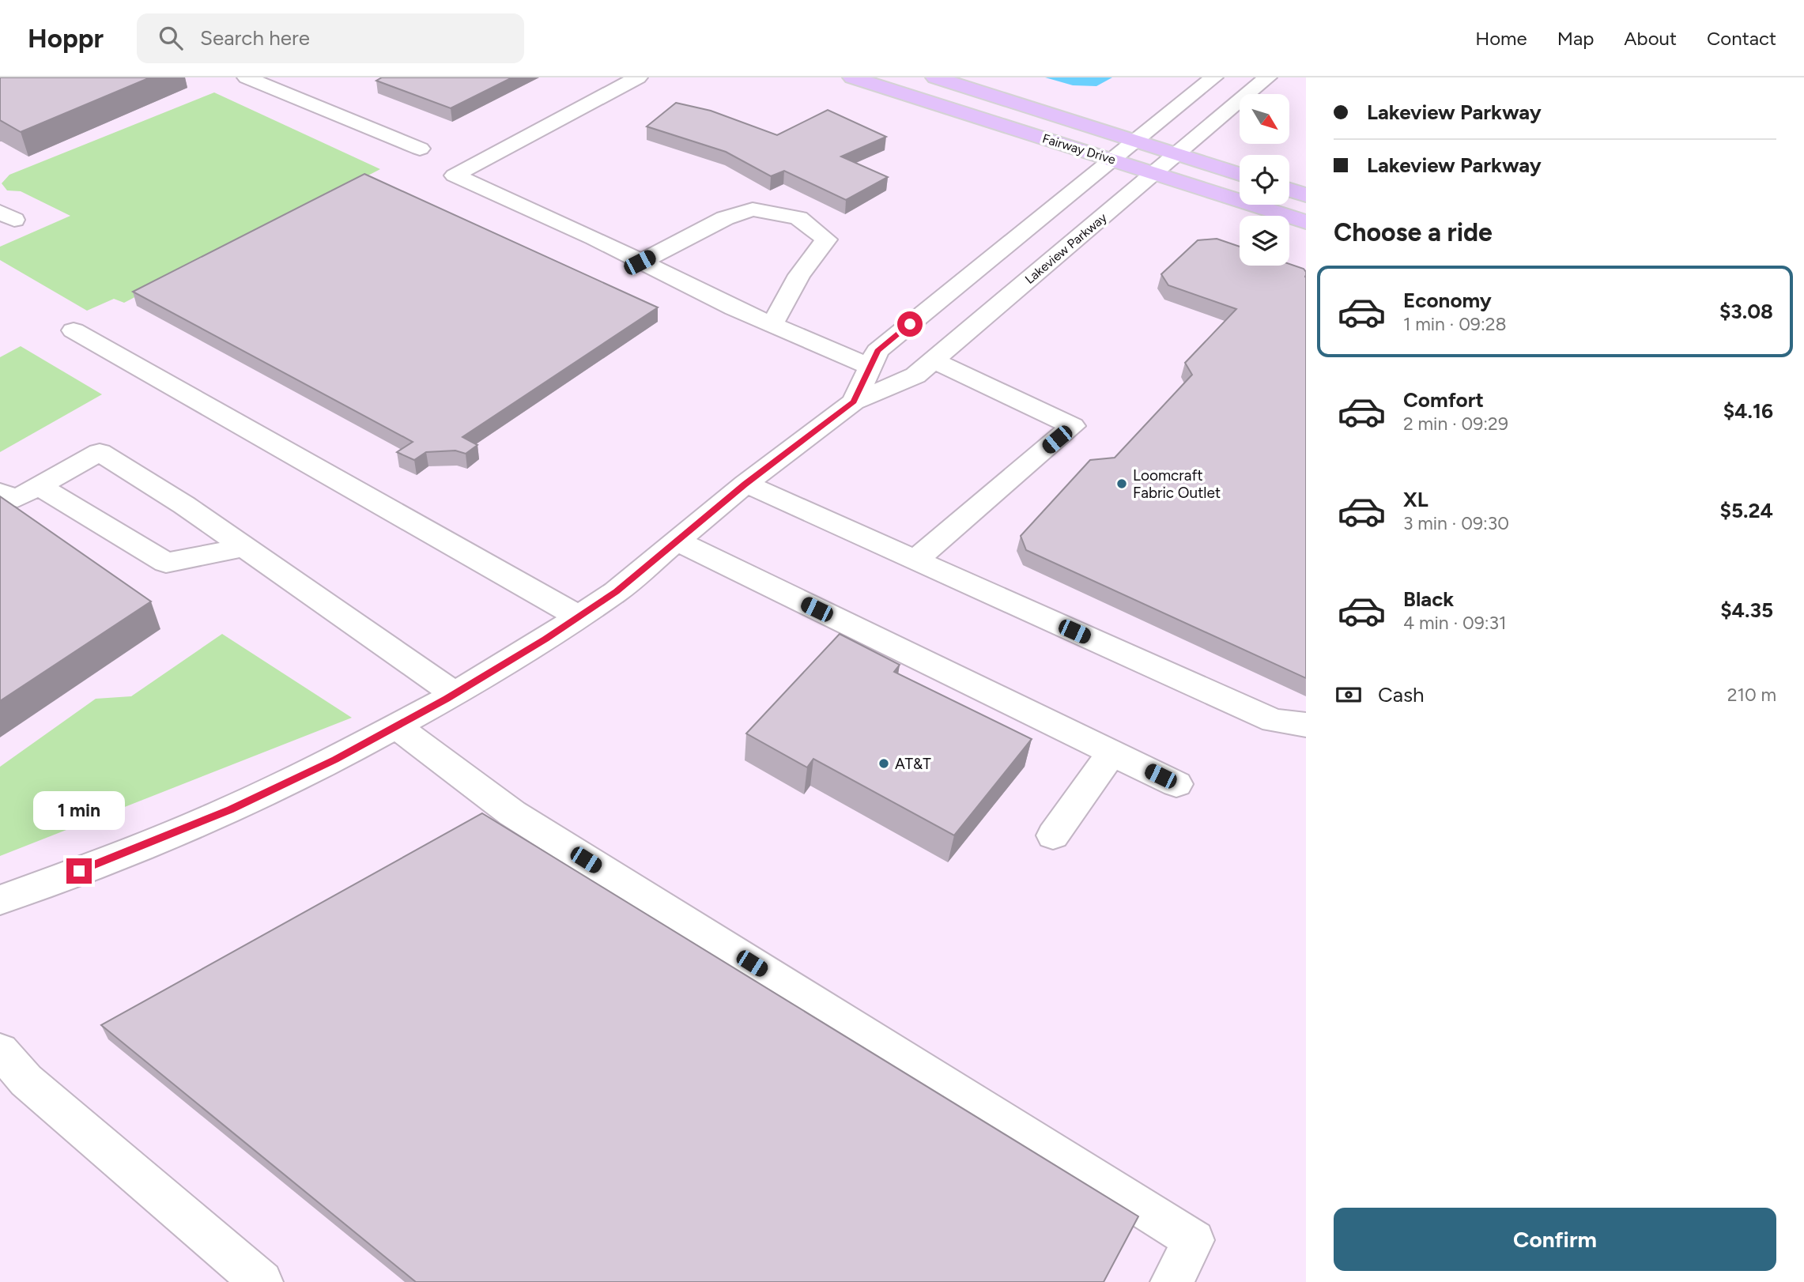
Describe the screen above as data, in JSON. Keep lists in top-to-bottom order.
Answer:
{
  "streets": {
    "main road": ["Fairway Drive"],
    "street": ["Lakeview Parkway"]
  },
  "crossings": [
    ["Fairway Drive", "Lakeview Parkway"]
  ],
  "places": ["Loomcraft Fabric Outlet", "AT&T"],
  "north": "bottom right",
  "page": {
    "header": "Hoppr",
    "search": "Search here",
    "nav": [
      "Home",
      "Map",
      "About",
      "Contact"
    ],
    "banner": ["Lakeview Parkway", "Lakeview Parkway"],
    "heading": "Choose a ride",
    "list": [
      {
        "name": "Economy",
        "note": "1 min · 09:28",
        "value": "$3.08"
      },
      {
        "name": "Comfort",
        "note": "2 min · 09:29",
        "value": "$4.16"
      },
      {
        "name": "XL",
        "note": "3 min · 09:30",
        "value": "$5.24"
      },
      {
        "name": "Black",
        "note": "4 min · 09:31",
        "value": "$4.35"
      }
    ],
    "pay": ["Cash", "210 m"],
    "bubble": "1 min",
    "buttons": "Confirm"
  }
}
